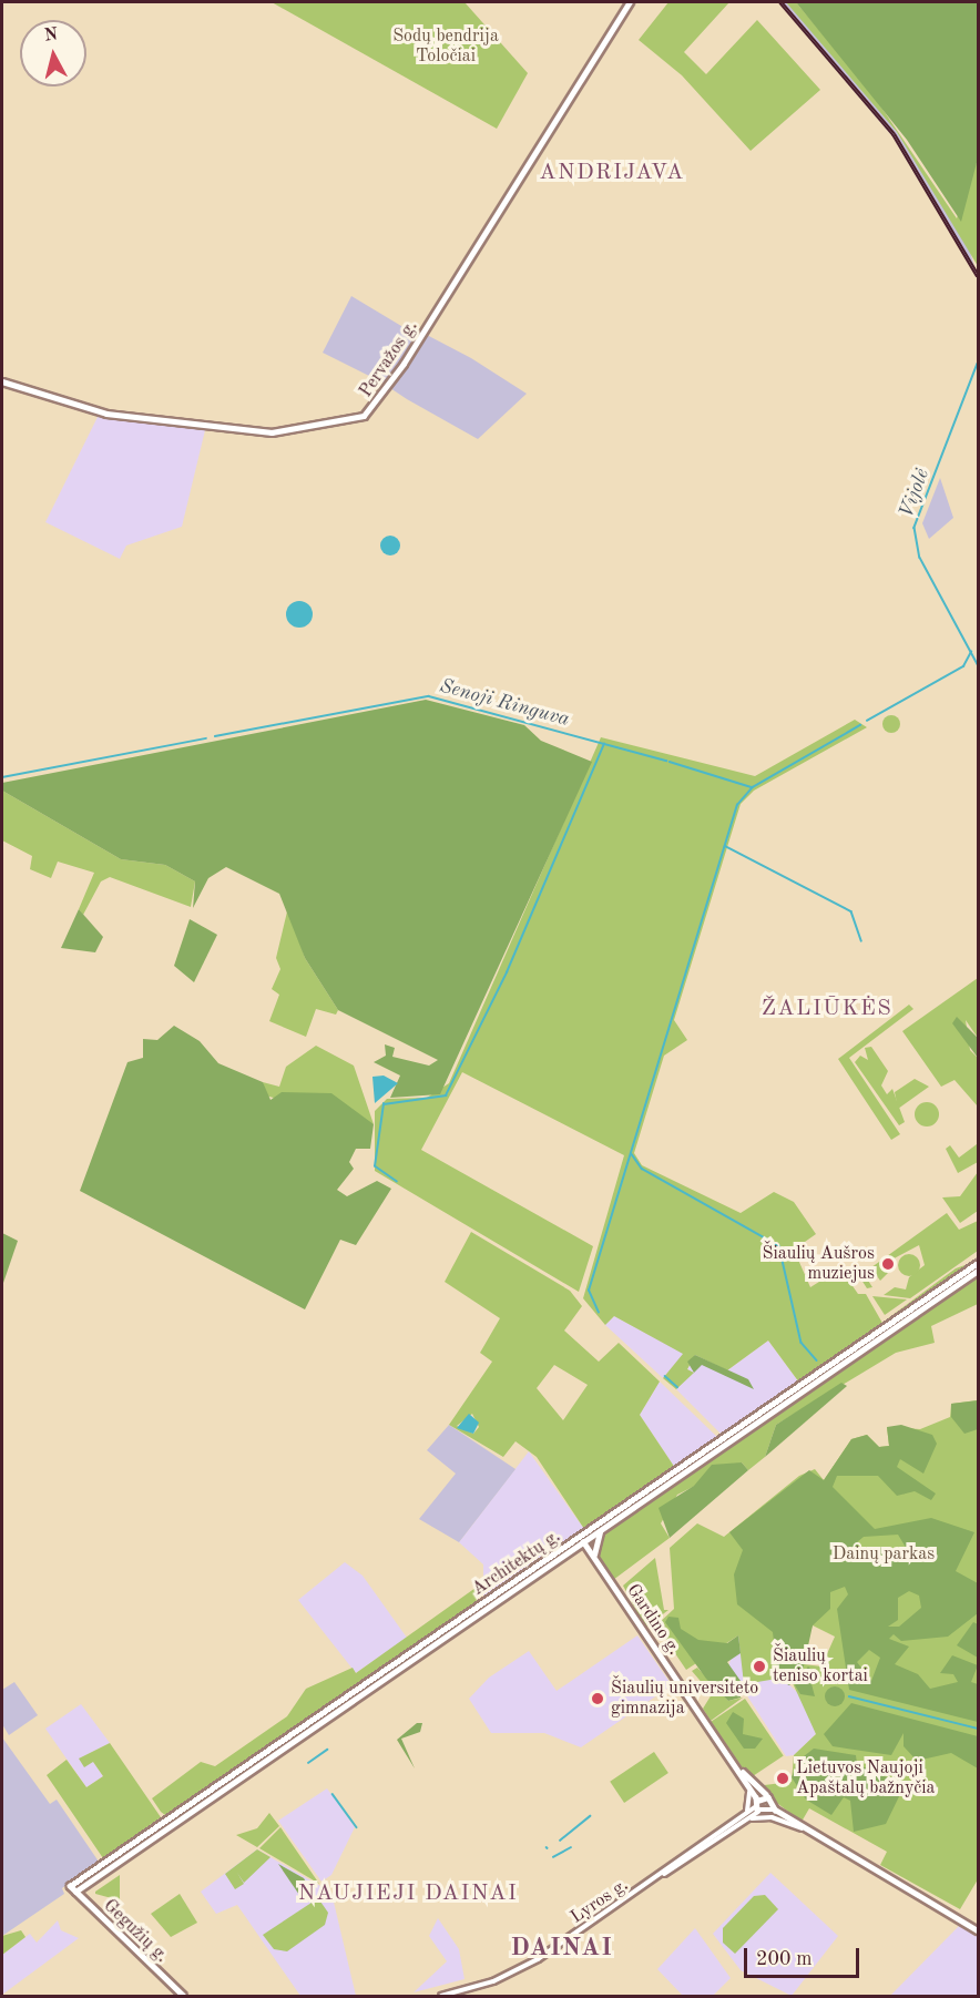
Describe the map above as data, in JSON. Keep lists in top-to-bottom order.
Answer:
{
  "streets": {
    "main road": [
      "Pervažos g.",
      "Architektų g.",
      "Gardino g.",
      "Gegužių g."
    ],
    "street": ["Lyros g."]
  },
  "crossings": [
    ["Architektų g.", "Gardino g."],
    ["Architektų g.", "Gegužių g."],
    ["Gardino g.", "Lyros g."]
  ],
  "districts": [
    "ANDRIJAVA",
    "ŽALIŪKĖS",
    "NAUJIEJI DAINAI",
    "DAINAI"
  ],
  "water": ["Vijolė", "Senoji Ringuva"],
  "parks": ["Sodų bendrija Toločiai", "Dainų parkas"],
  "places": [
    "Šiaulių Aušros muziejus",
    "Šiaulių teniso kortai",
    "Šiaulių universiteto gimnazija",
    "Lietuvos Naujoji Apaštalų bažnyčia"
  ],
  "scale_bar": "200 m",
  "north": "top"
}
